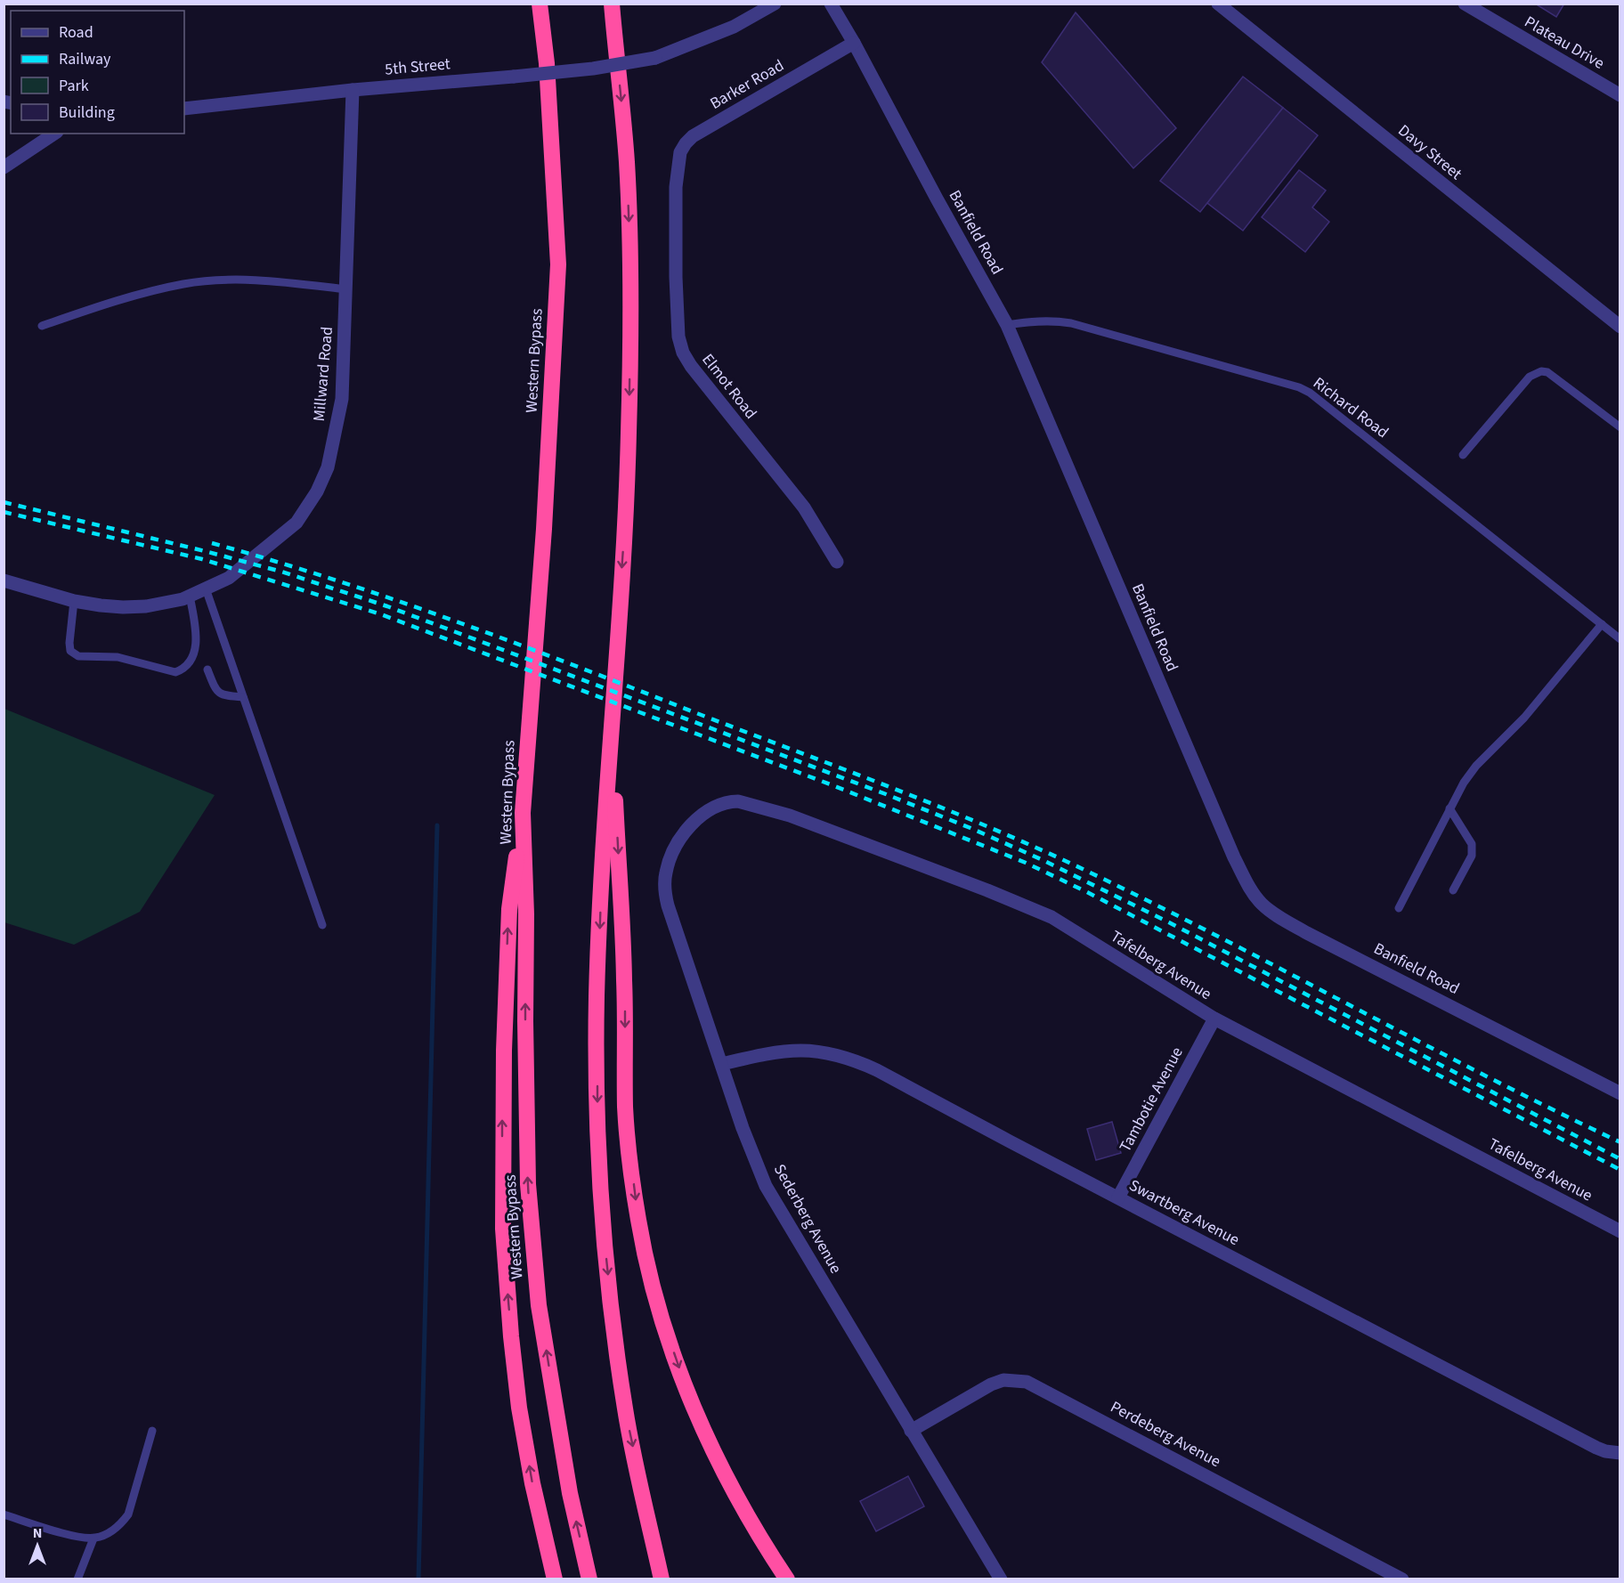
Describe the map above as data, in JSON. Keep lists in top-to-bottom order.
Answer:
{
  "streets": {
    "highway": ["Western Bypass"],
    "street": [
      "Plateau Drive",
      "5th Street",
      "Barker Road",
      "Davy Street",
      "Banfield Road",
      "Millward Road",
      "Elmot Road",
      "Tafelberg Avenue",
      "Tambotie Avenue",
      "Swartberg Avenue",
      "Sederberg Avenue",
      "Perdeberg Avenue"
    ],
    "lane": ["Richard Road"]
  },
  "crossings": [
    ["5th Street", "Millward Road"],
    ["Barker Road", "Banfield Road"],
    ["Barker Road", "Elmot Road"],
    ["Banfield Road", "Richard Road"],
    ["Tafelberg Avenue", "Tambotie Avenue"],
    ["Tafelberg Avenue", "Sederberg Avenue"],
    ["Tambotie Avenue", "Swartberg Avenue"],
    ["Swartberg Avenue", "Sederberg Avenue"],
    ["Sederberg Avenue", "Perdeberg Avenue"]
  ],
  "legend": [
    "Road",
    "Railway",
    "Park",
    "Building"
  ],
  "north": "top"
}
